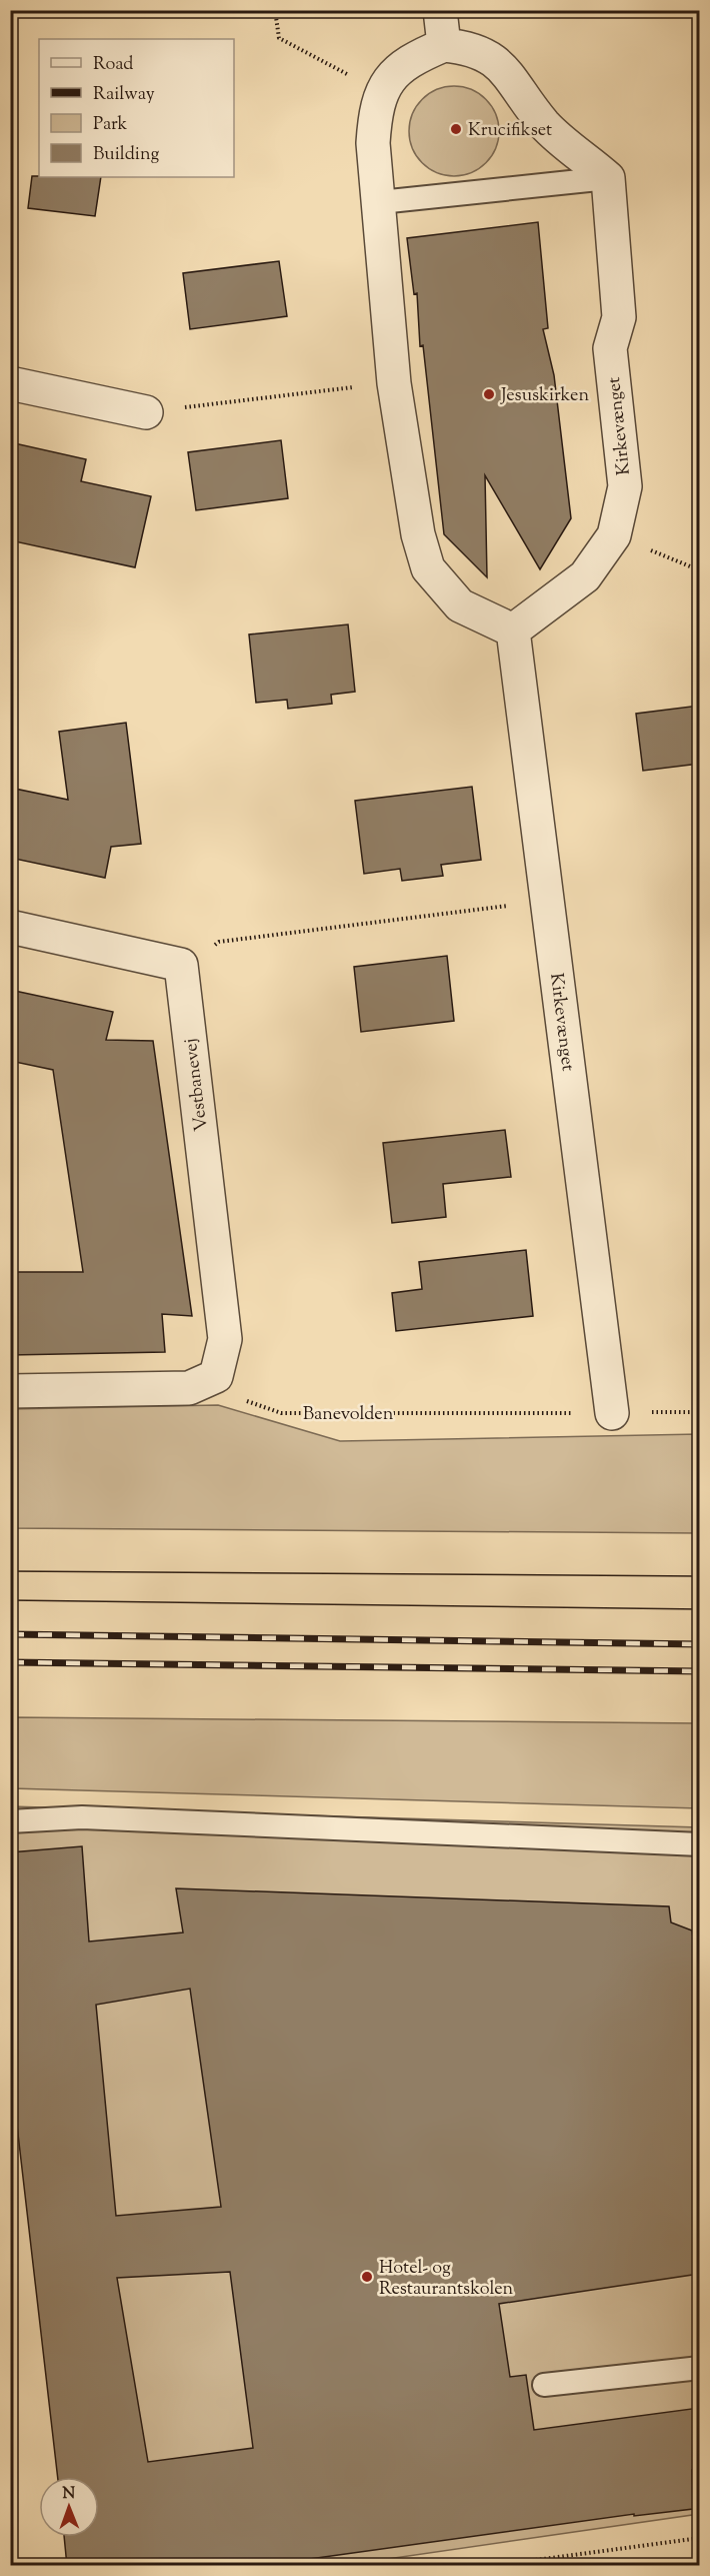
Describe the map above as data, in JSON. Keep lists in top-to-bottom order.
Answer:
{
  "streets": {
    "street": ["Kirkevænget", "Vestbanevej"],
    "path": ["Banevolden"]
  },
  "crossings": [
    ["Kirkevænget", "Banevolden"],
    ["Vestbanevej", "Banevolden"]
  ],
  "places": ["Krucifikset", "Jesuskirken", "Hotel- og Restaurantskolen"],
  "legend": [
    "Road",
    "Railway",
    "Park",
    "Building"
  ],
  "north": "top"
}
